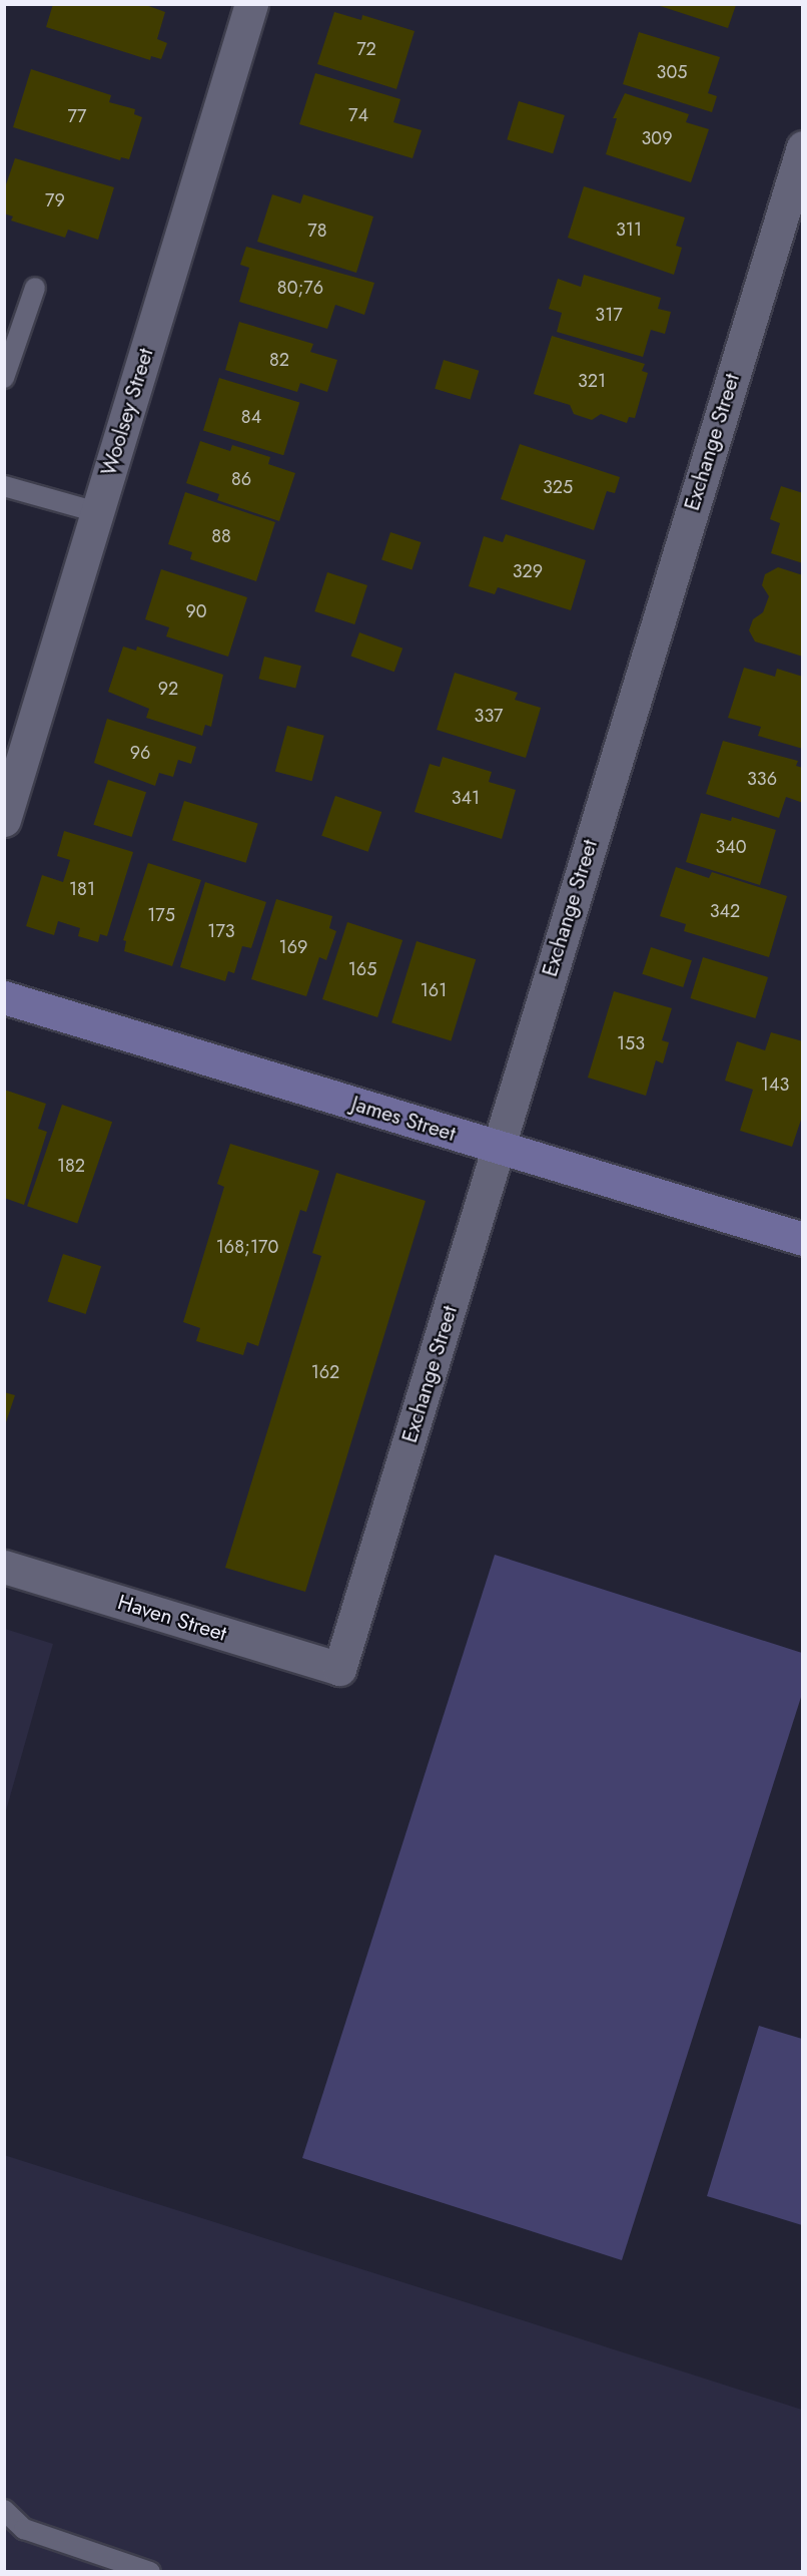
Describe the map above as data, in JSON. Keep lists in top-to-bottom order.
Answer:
{
  "streets": {
    "main road": ["James Street"],
    "street": ["Woolsey Street", "Exchange Street", "Haven Street"]
  },
  "crossings": [
    ["Exchange Street", "James Street"],
    ["Exchange Street", "Haven Street"]
  ],
  "house_numbers": [
    "72",
    "305",
    "74",
    "77",
    "309",
    "79",
    "311",
    "78",
    "80;76",
    "317",
    "82",
    "321",
    "84",
    "86",
    "325",
    "88",
    "329",
    "90",
    "92",
    "337",
    "96",
    "336",
    "341",
    "340",
    "181",
    "342",
    "175",
    "173",
    "169",
    "165",
    "161",
    "153",
    "143",
    "182",
    "168;170",
    "162"
  ]
}
